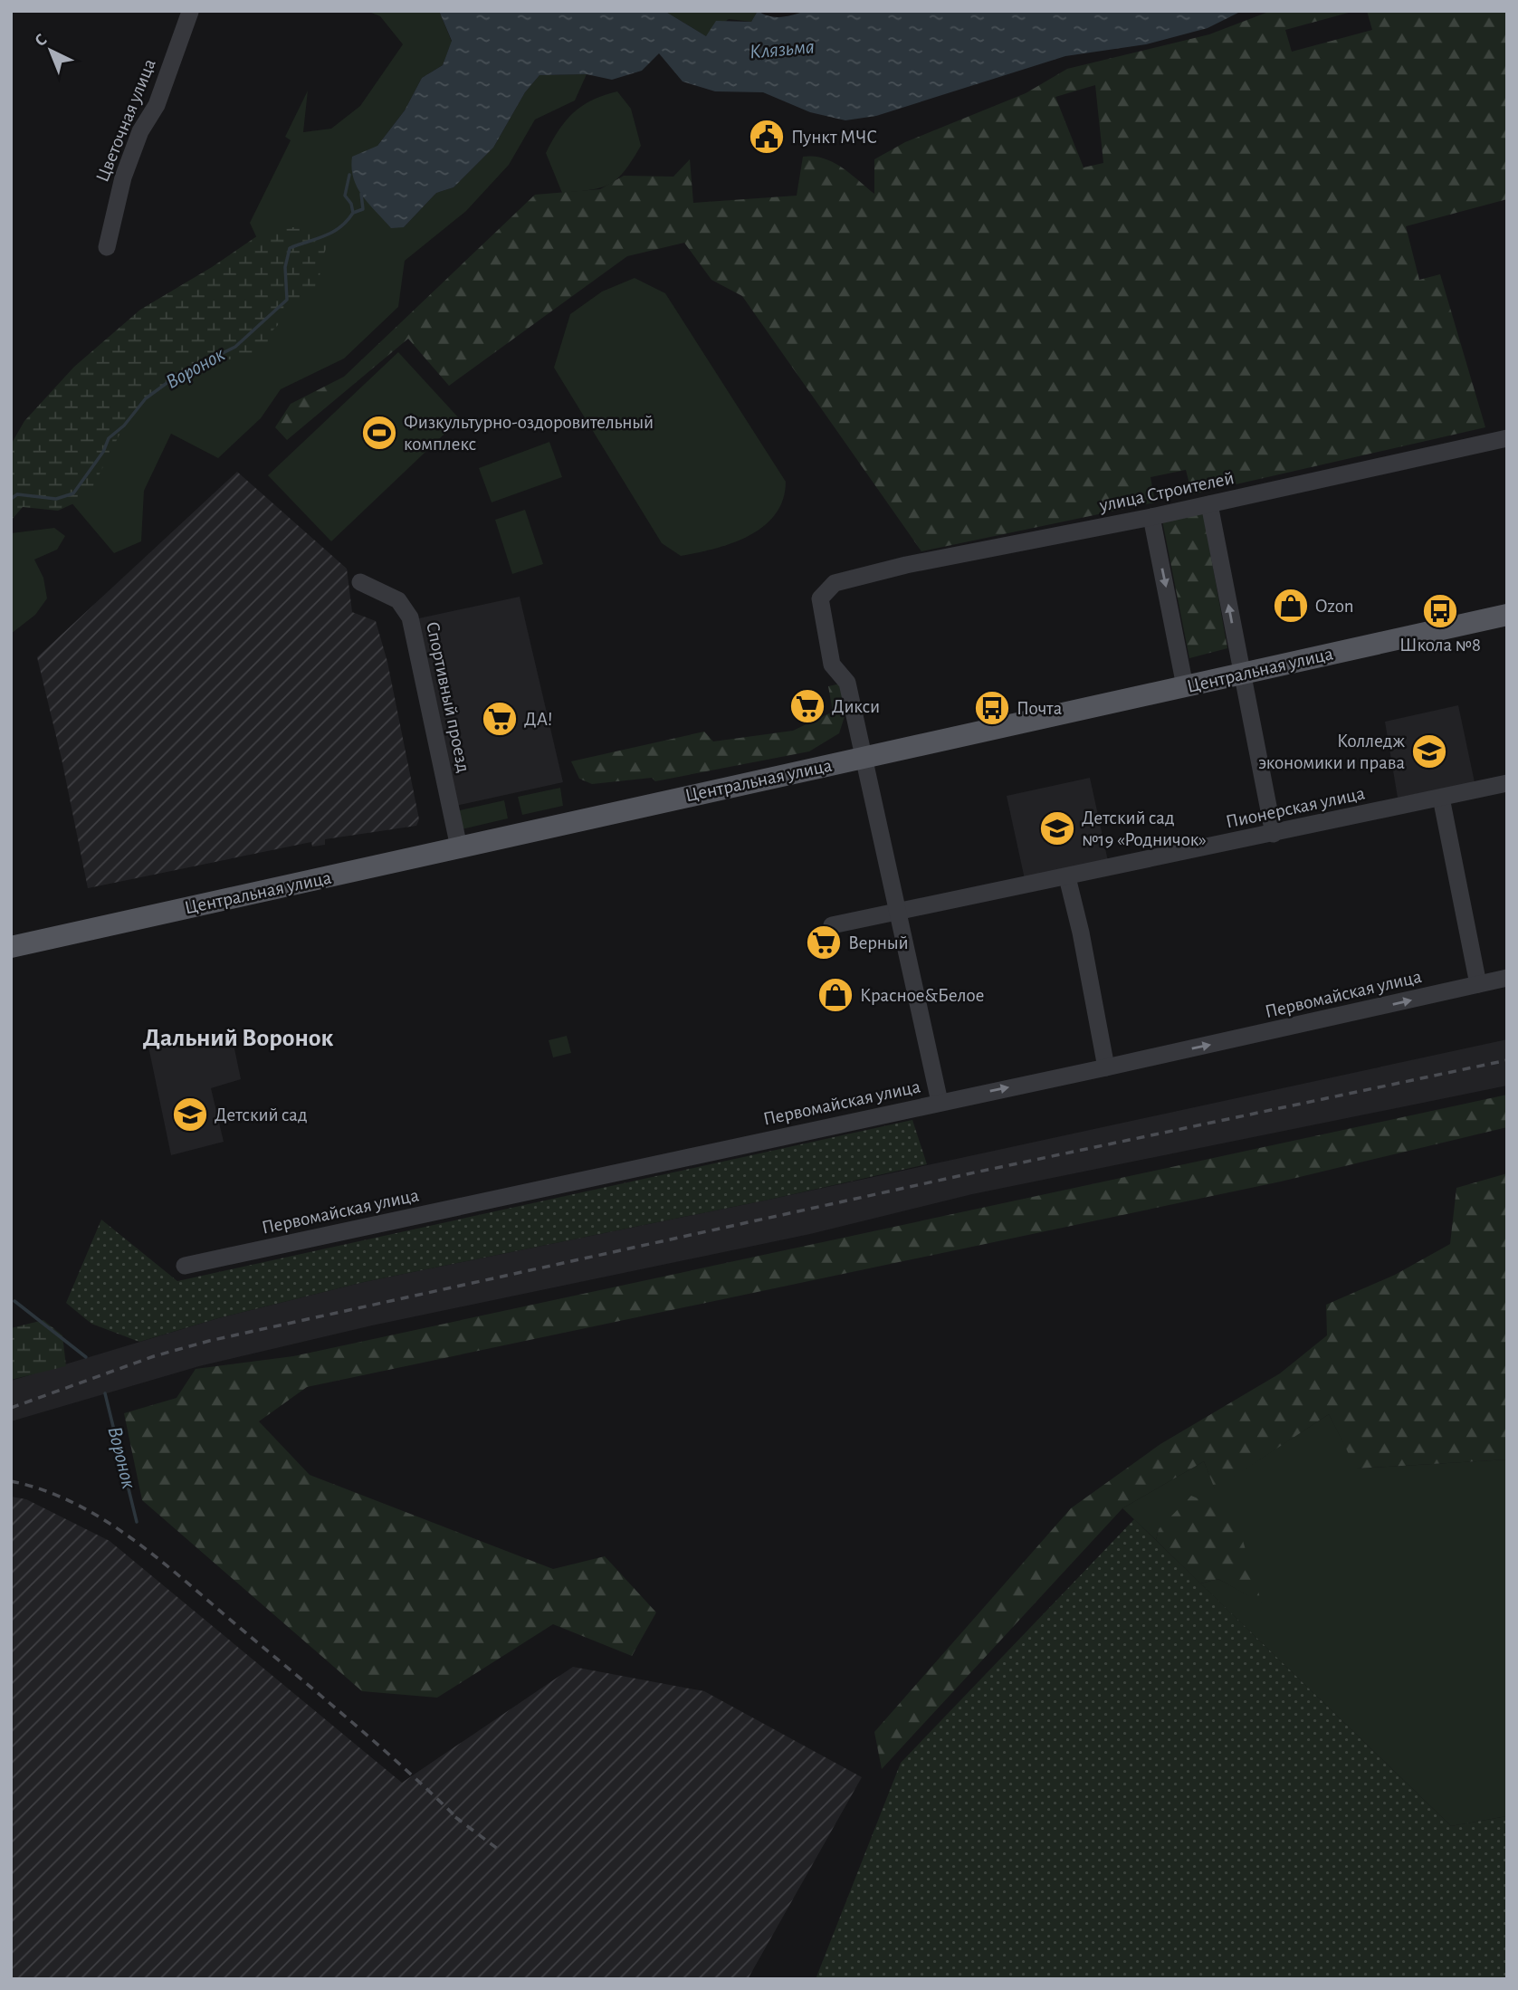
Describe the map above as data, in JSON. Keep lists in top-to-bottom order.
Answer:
{
  "streets": {
    "main road": ["Центральная улица"],
    "street": [
      "Цветочная улица",
      "улица Строителей",
      "Спортивный проезд",
      "Пионерская улица",
      "Первомайская улица"
    ]
  },
  "crossings": [
    ["улица Строителей", "Центральная улица"],
    ["Центральная улица", "Спортивный проезд"]
  ],
  "one_way": ["Первомайская улица"],
  "districts": ["Дальний Воронок"],
  "water": ["Клязьма", "Воронок"],
  "places": {
    "public building": ["Пункт МЧС"],
    "sports": ["Физкультурно-оздоровительный комплекс"],
    "shop": ["Ozon", "Красное&Белое"],
    "bus stop": ["Школа №8", "Почта"],
    "supermarket": ["Дикси", "ДА!", "Верный"],
    "school or university": ["Колледж экономики и права", "Детский сад №19 «Родничок»", "Детский сад"]
  },
  "north": "top left"
}
